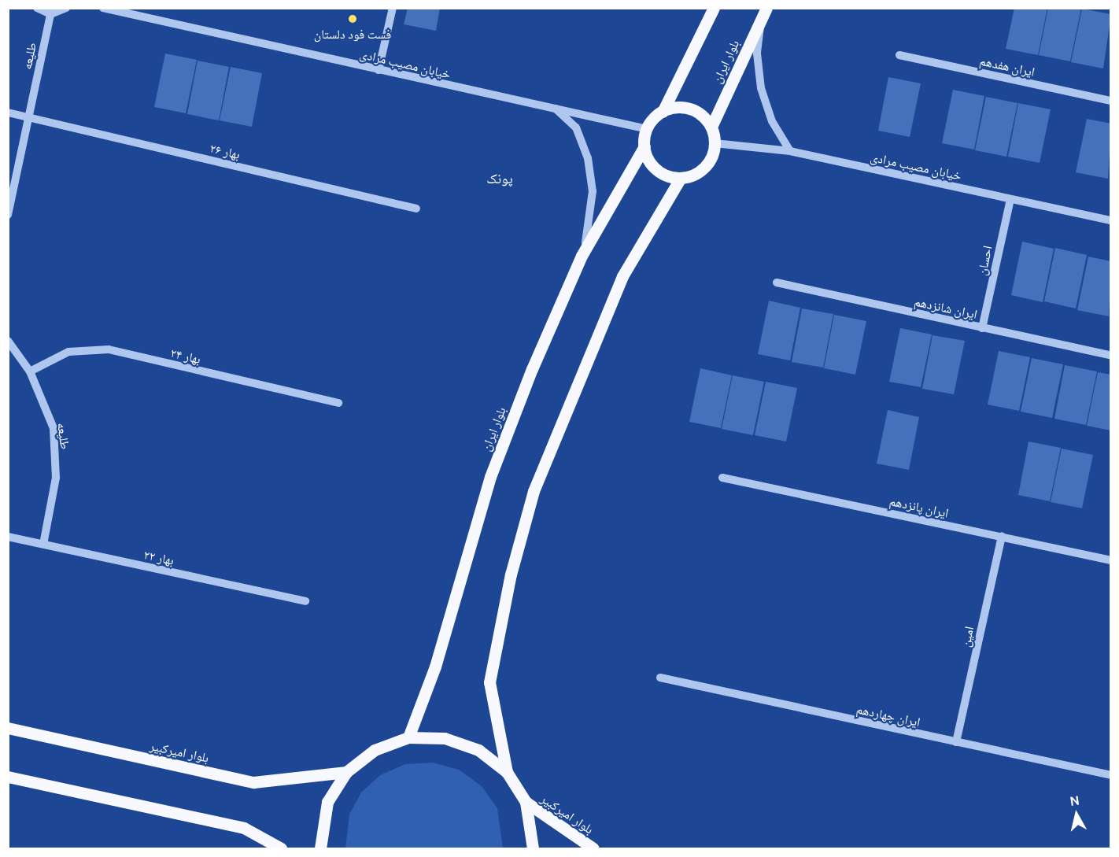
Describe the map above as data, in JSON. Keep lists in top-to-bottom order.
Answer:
{
  "streets": {
    "main road": ["بلوار ایران", "بلوار امیرکبیر"],
    "street": [
      "طلیعه",
      "خیابان مصیب مرادی",
      "ایران هفدهم",
      "بهار ۲۶",
      "احسان",
      "ایران شانزدهم",
      "بهار ۲۴",
      "ایران پانزدهم",
      "بهار ۲۲",
      "امین",
      "ایران چهاردهم"
    ]
  },
  "crossings": [
    ["طلیعه", "بهار ۲۶"],
    ["طلیعه", "بهار ۲۴"],
    ["طلیعه", "بهار ۲۲"],
    ["بلوار ایران", "خیابان مصیب مرادی"],
    ["خیابان مصیب مرادی", "احسان"],
    ["احسان", "ایران شانزدهم"],
    ["ایران پانزدهم", "امین"],
    ["امین", "ایران چهاردهم"]
  ],
  "districts": ["پونک"],
  "places": ["فست فود دلستان"],
  "north": "top"
}
